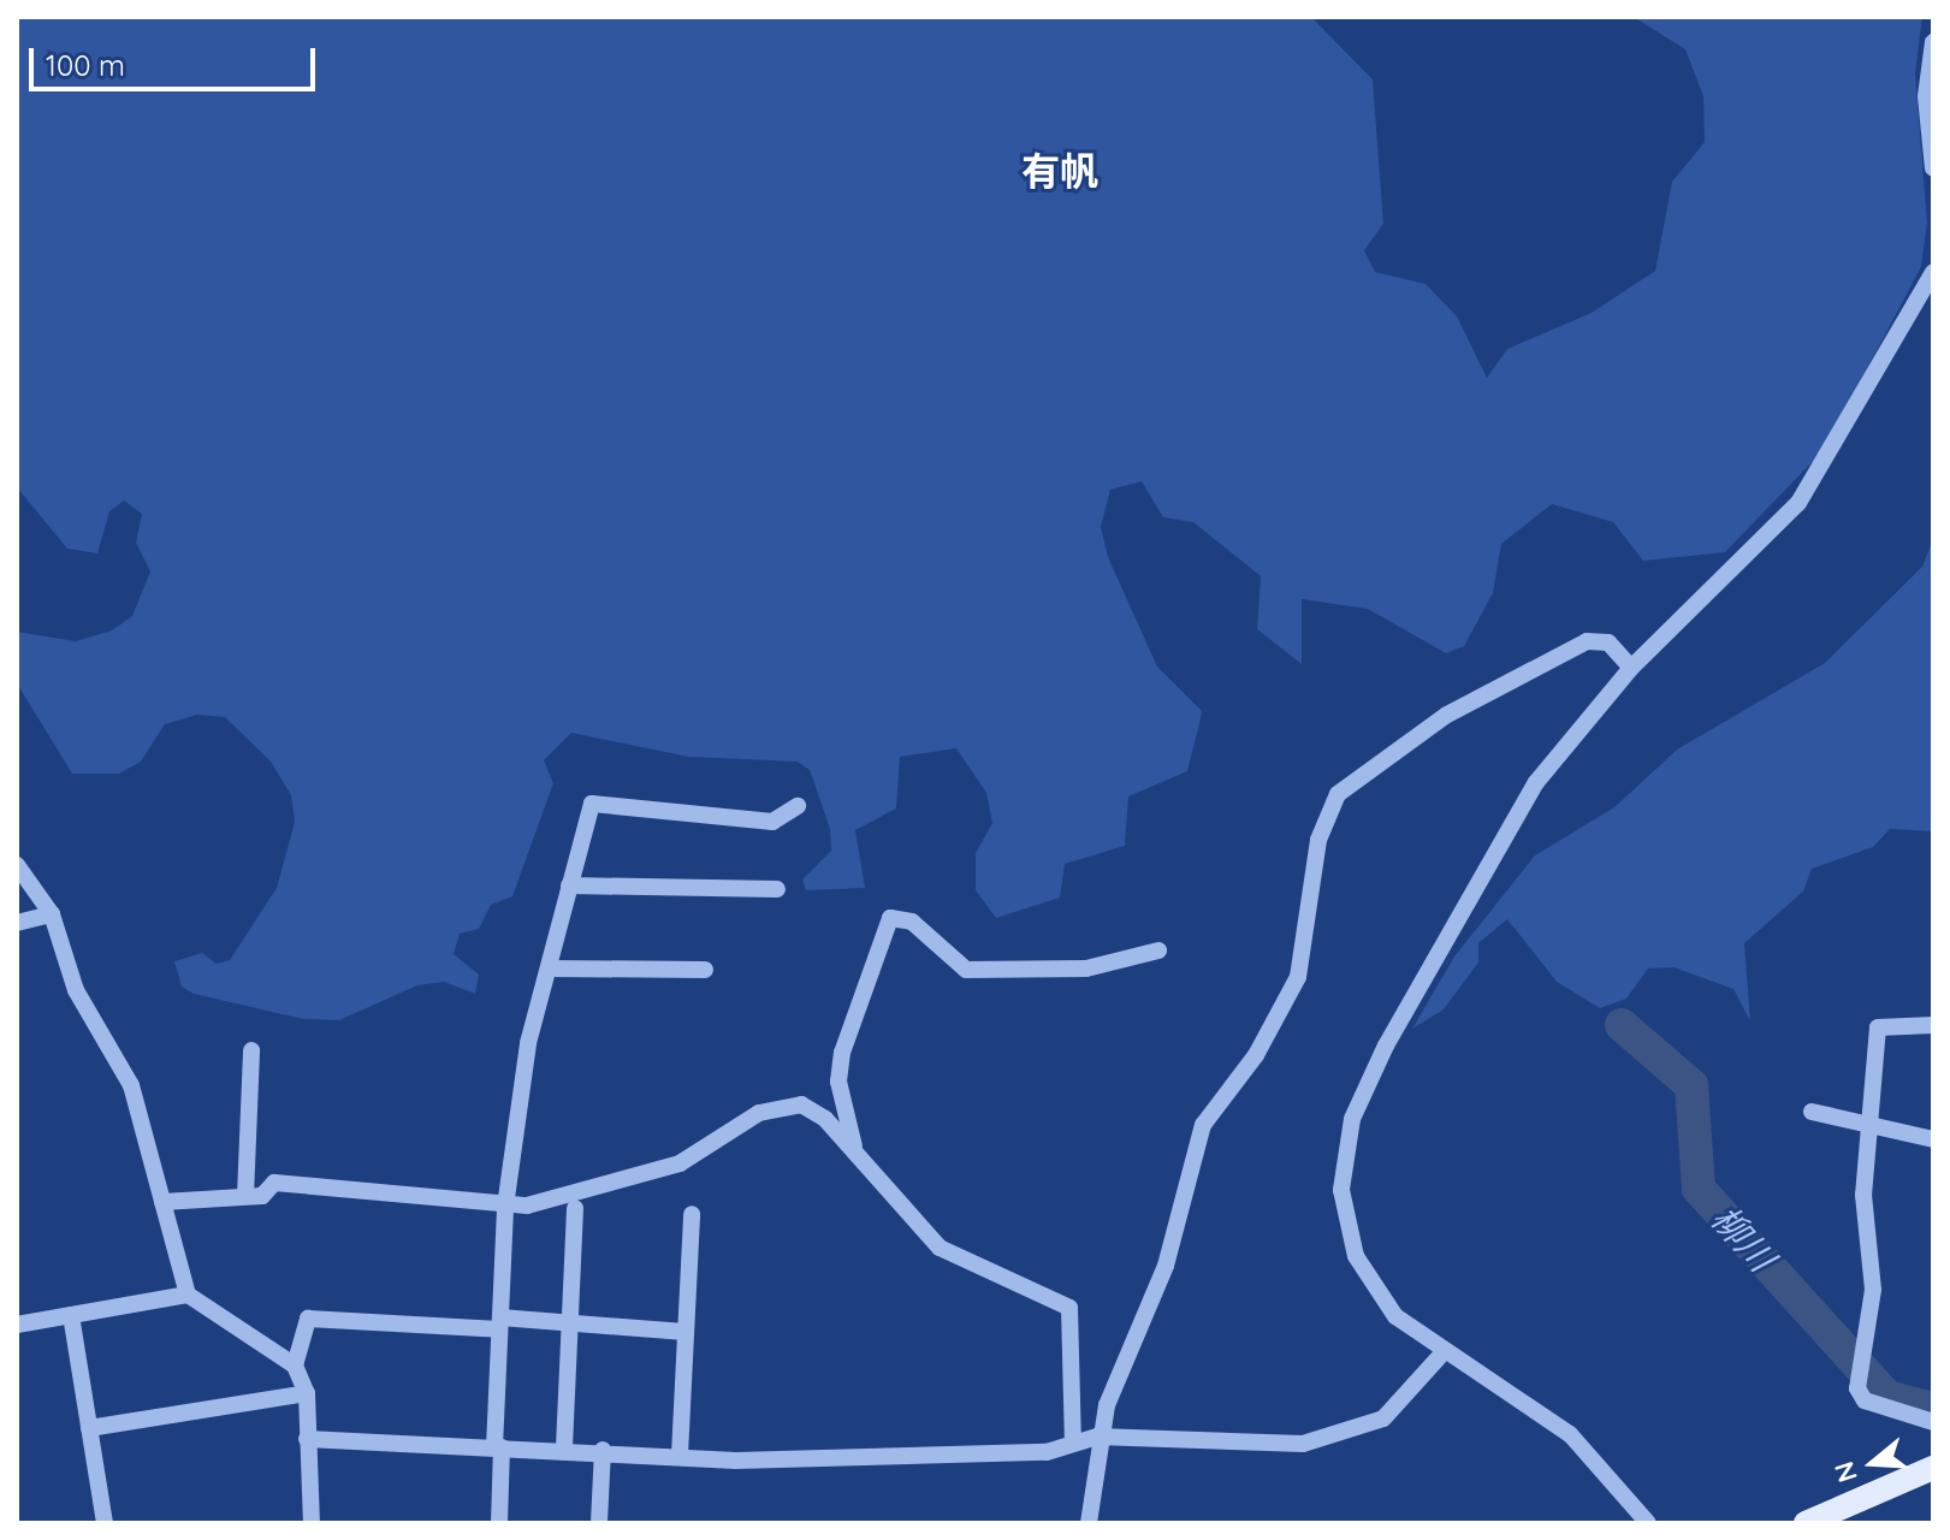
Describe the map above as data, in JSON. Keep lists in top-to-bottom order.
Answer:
{
  "districts": ["有帆"],
  "water": ["柳川"],
  "scale_bar": "100 m",
  "north": "left"
}
